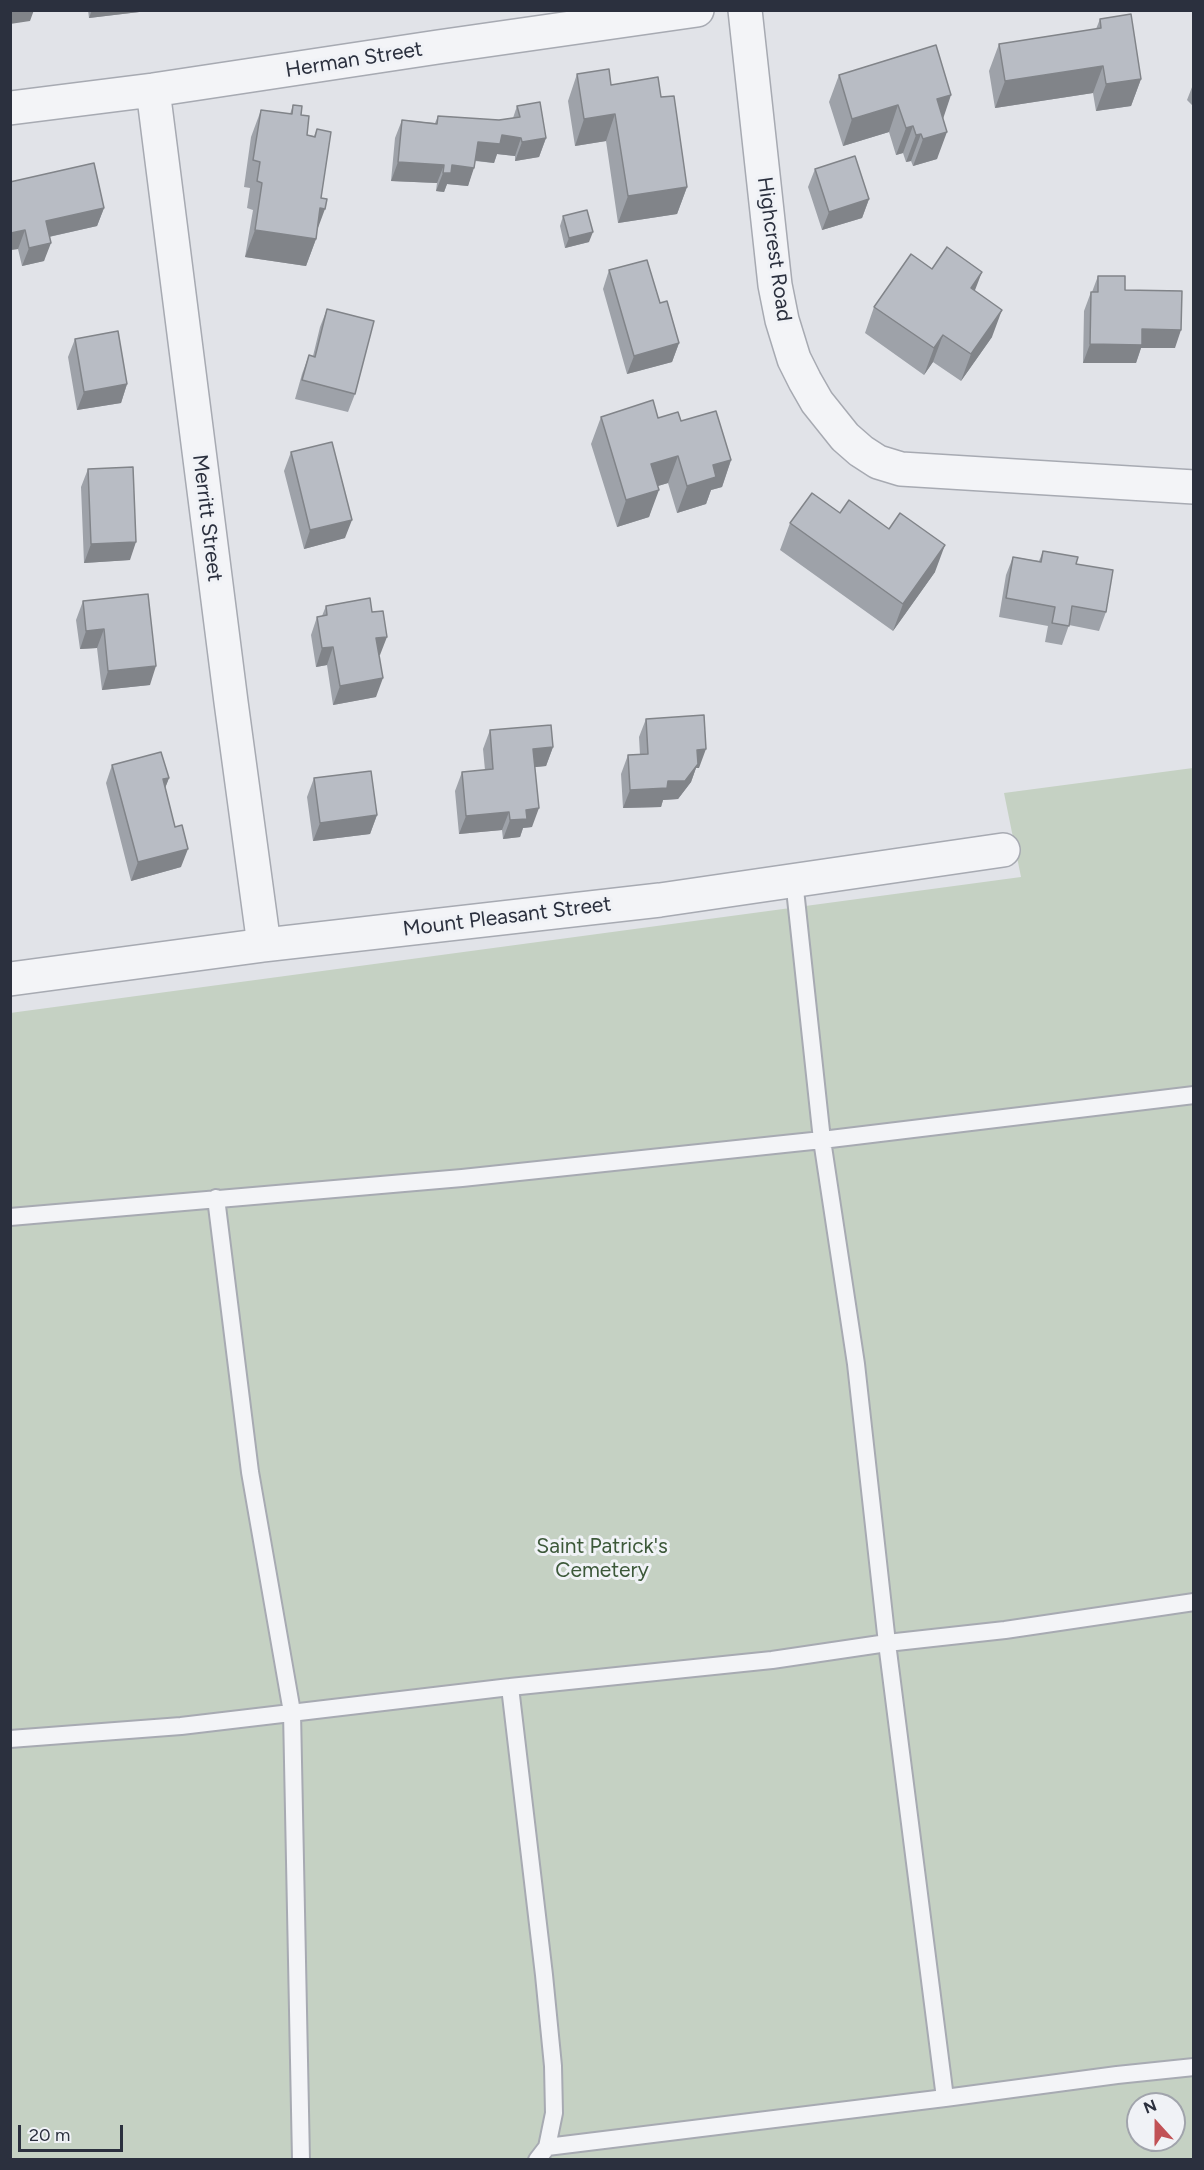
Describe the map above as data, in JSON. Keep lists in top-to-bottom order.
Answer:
{
  "streets": {
    "street": [
      "Herman Street",
      "Highcrest Road",
      "Merritt Street",
      "Mount Pleasant Street"
    ]
  },
  "crossings": [
    ["Herman Street", "Merritt Street"],
    ["Merritt Street", "Mount Pleasant Street"]
  ],
  "parks": ["Saint Patrick's Cemetery"],
  "scale_bar": "20 m",
  "north": "top"
}
